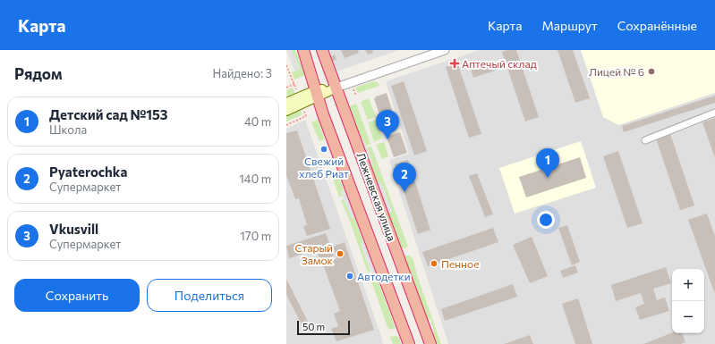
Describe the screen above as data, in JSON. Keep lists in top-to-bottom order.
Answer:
{
  "streets": {
    "highway": ["Лежневская улица"]
  },
  "places": {
    "health": ["Аптечый склад"],
    "other": [
      "Лицей № 6",
      "Свежий хлеб Риат",
      "Старый Замок",
      "Пенное",
      "Автодетки"
    ]
  },
  "scale_bar": "50 m",
  "page": {
    "header": "Карта",
    "nav": ["Карта", "Маршрут", "Сохранённые"],
    "heading": ["Рядом", "Найдено: 3"],
    "list": [
      {
        "mark": "1",
        "name": "Детский сад №153",
        "note": "Школа",
        "value": "40 m"
      },
      {
        "mark": "2",
        "name": "Pyaterochka",
        "note": "Супермаркет",
        "value": "140 m"
      },
      {
        "mark": "3",
        "name": "Vkusvill",
        "note": "Супермаркет",
        "value": "170 m"
      }
    ],
    "pins": ["3", "1", "2"],
    "buttons": ["Сохранить", "Поделиться"],
    "map_buttons": ["+", "−"],
    "scale": "50 m"
  }
}
